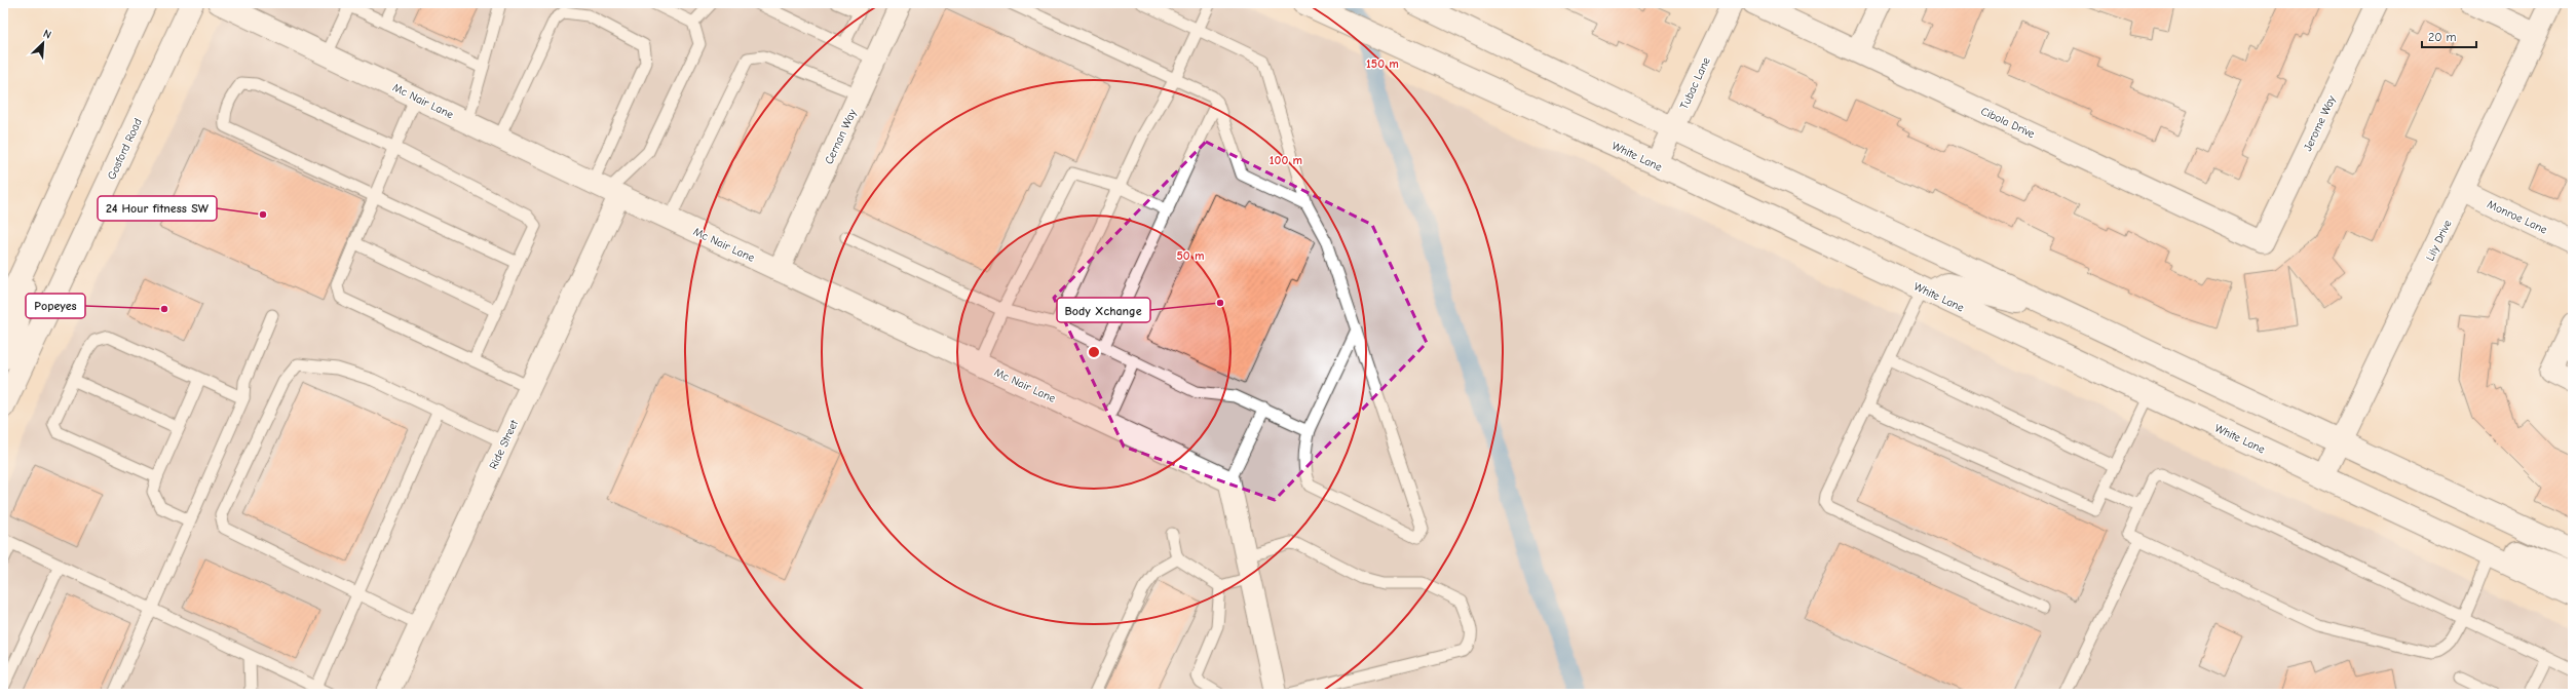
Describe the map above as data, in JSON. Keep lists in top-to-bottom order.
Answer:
{
  "streets": {
    "main road": ["Gosford Road", "White Lane"],
    "street": [
      "Tubac Lane",
      "Mc Nair Lane",
      "Cibola Drive",
      "Jerome Way",
      "Cernan Way",
      "Monroe Lane",
      "Lily Drive",
      "Ride Street"
    ]
  },
  "crossings": [
    ["Tubac Lane", "White Lane"],
    ["Mc Nair Lane", "Cernan Way"],
    ["Mc Nair Lane", "Ride Street"],
    ["Cibola Drive", "Jerome Way"],
    ["White Lane", "Lily Drive"],
    ["Monroe Lane", "Lily Drive"]
  ],
  "places": ["24 Hour fitness SW", "Body Xchange", "Popeyes"],
  "scale_bar": "20 m",
  "north": "top right",
  "rings": ["150 m", "100 m", "50 m"]
}
